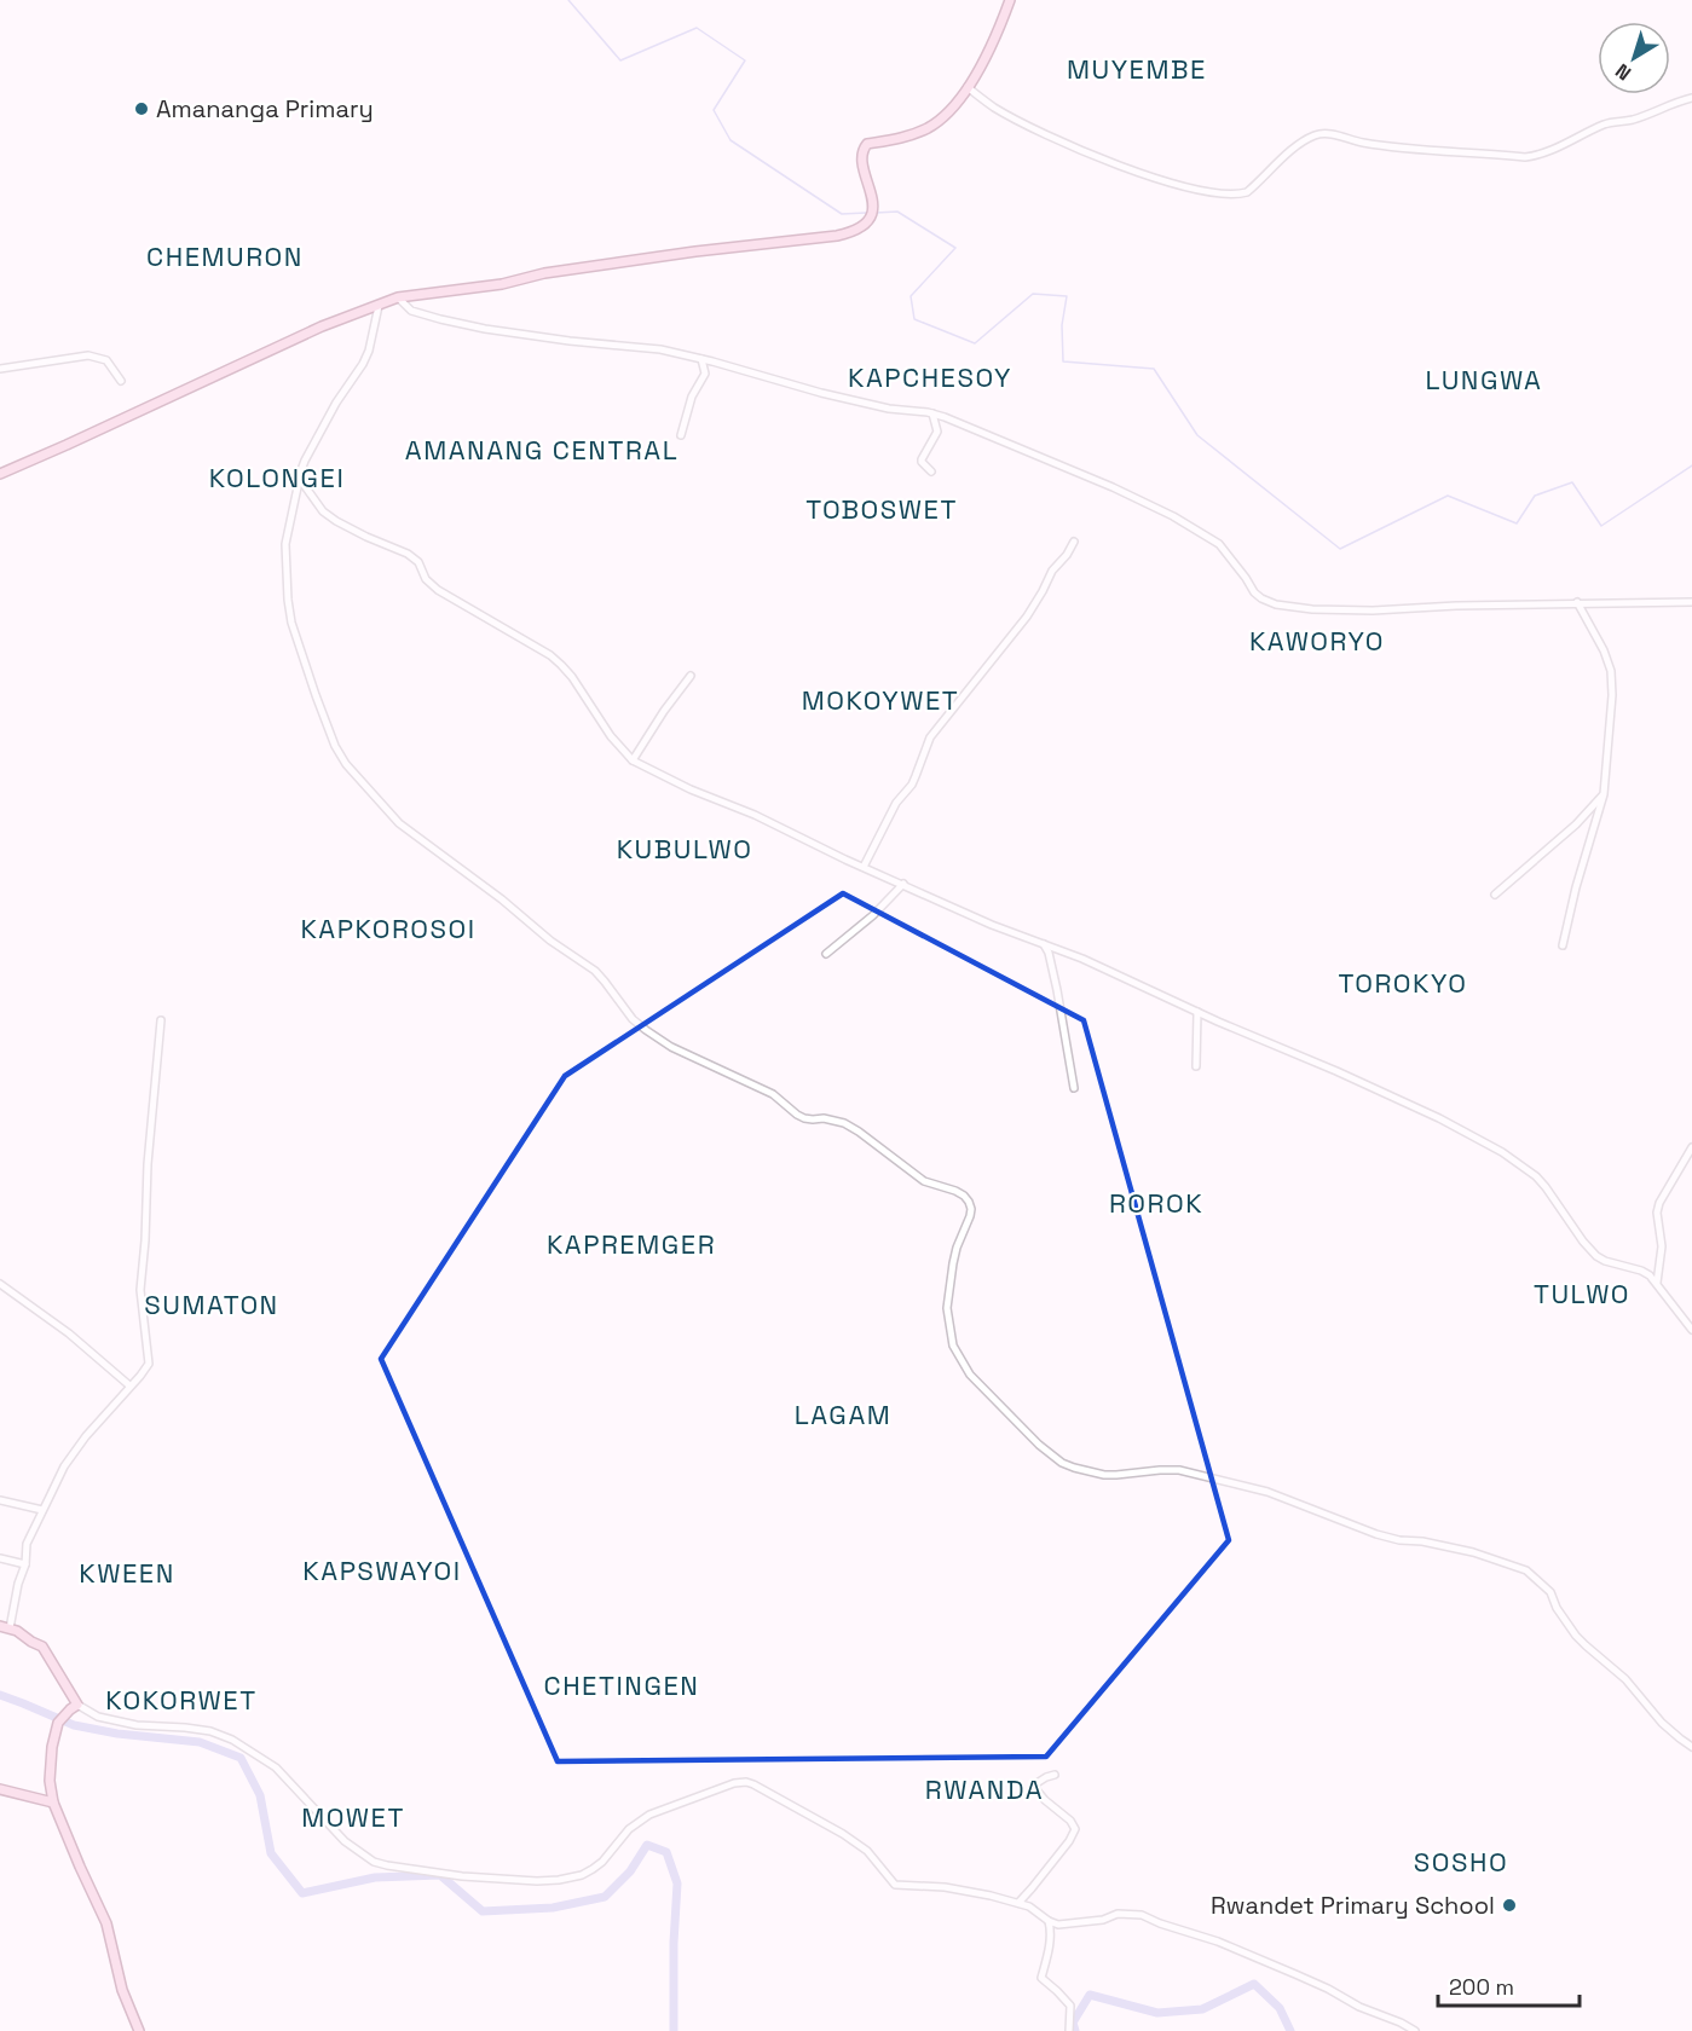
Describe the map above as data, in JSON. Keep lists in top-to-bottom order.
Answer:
{
  "districts": [
    "MUYEMBE",
    "CHEMURON",
    "KAPCHESOY",
    "LUNGWA",
    "AMANANG CENTRAL",
    "KOLONGEI",
    "TOBOSWET",
    "KAWORYO",
    "MOKOYWET",
    "KUBULWO",
    "KAPKOROSOI",
    "TOROKYO",
    "ROROK",
    "KAPREMGER",
    "TULWO",
    "SUMATON",
    "LAGAM",
    "KAPSWAYOI",
    "KWEEN",
    "CHETINGEN",
    "KOKORWET",
    "RWANDA",
    "MOWET",
    "SOSHO"
  ],
  "places": ["Amananga Primary", "Rwandet Primary School"],
  "scale_bar": "200 m",
  "north": "bottom left"
}
